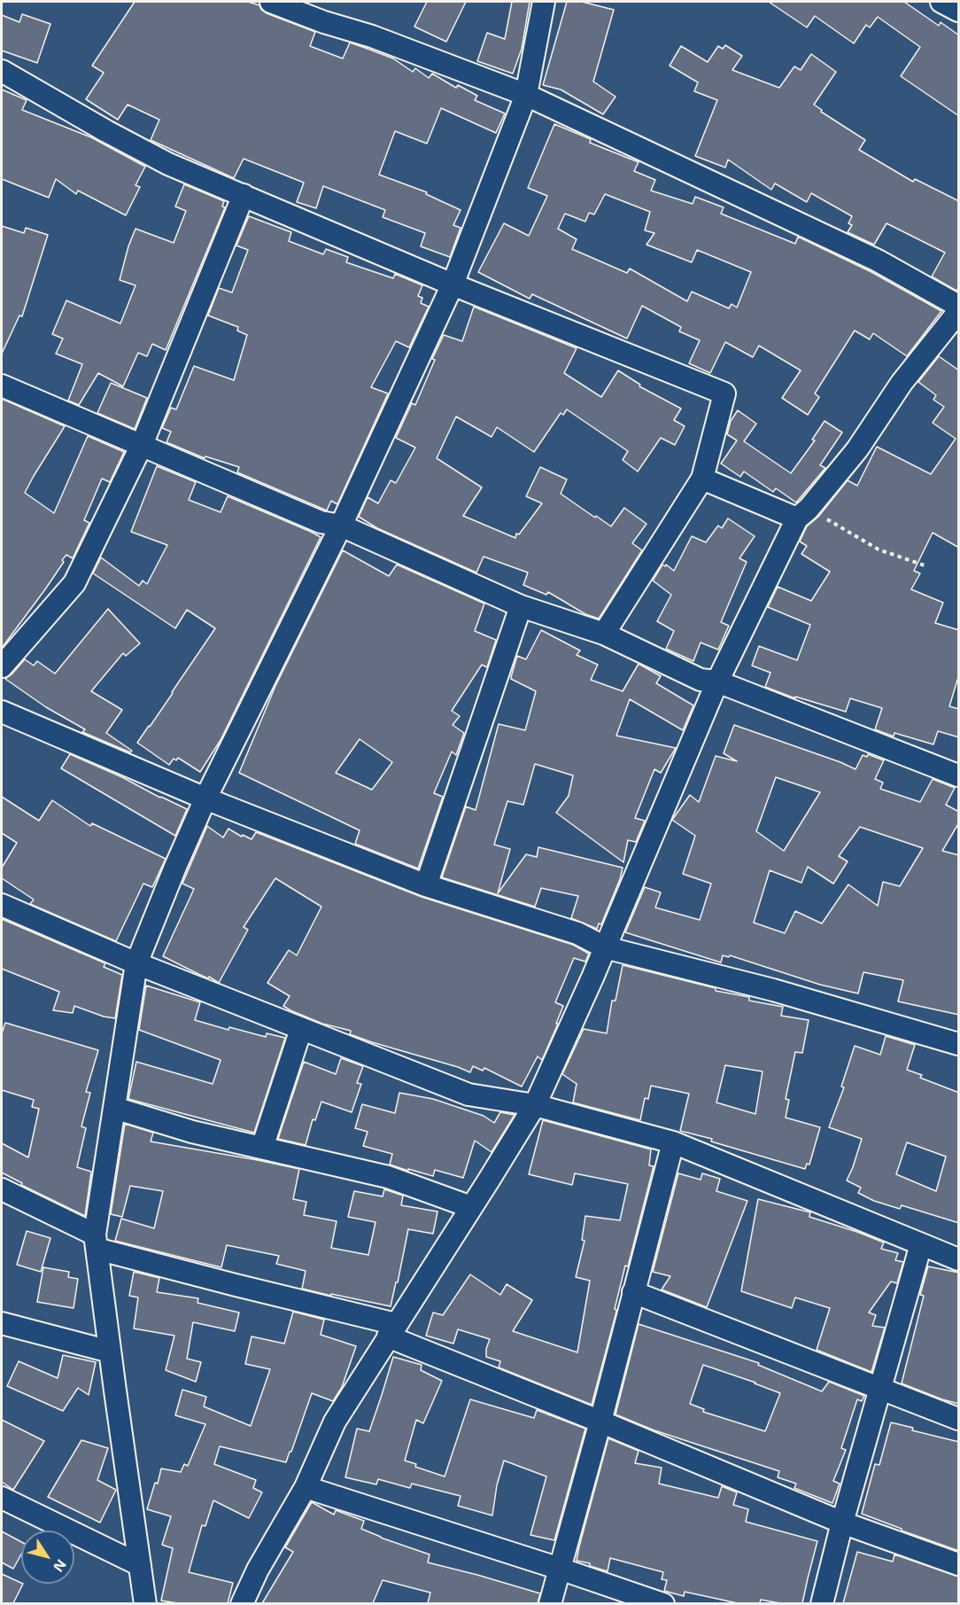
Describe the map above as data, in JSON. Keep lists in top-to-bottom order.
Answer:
{
  "north": "bottom right"
}
